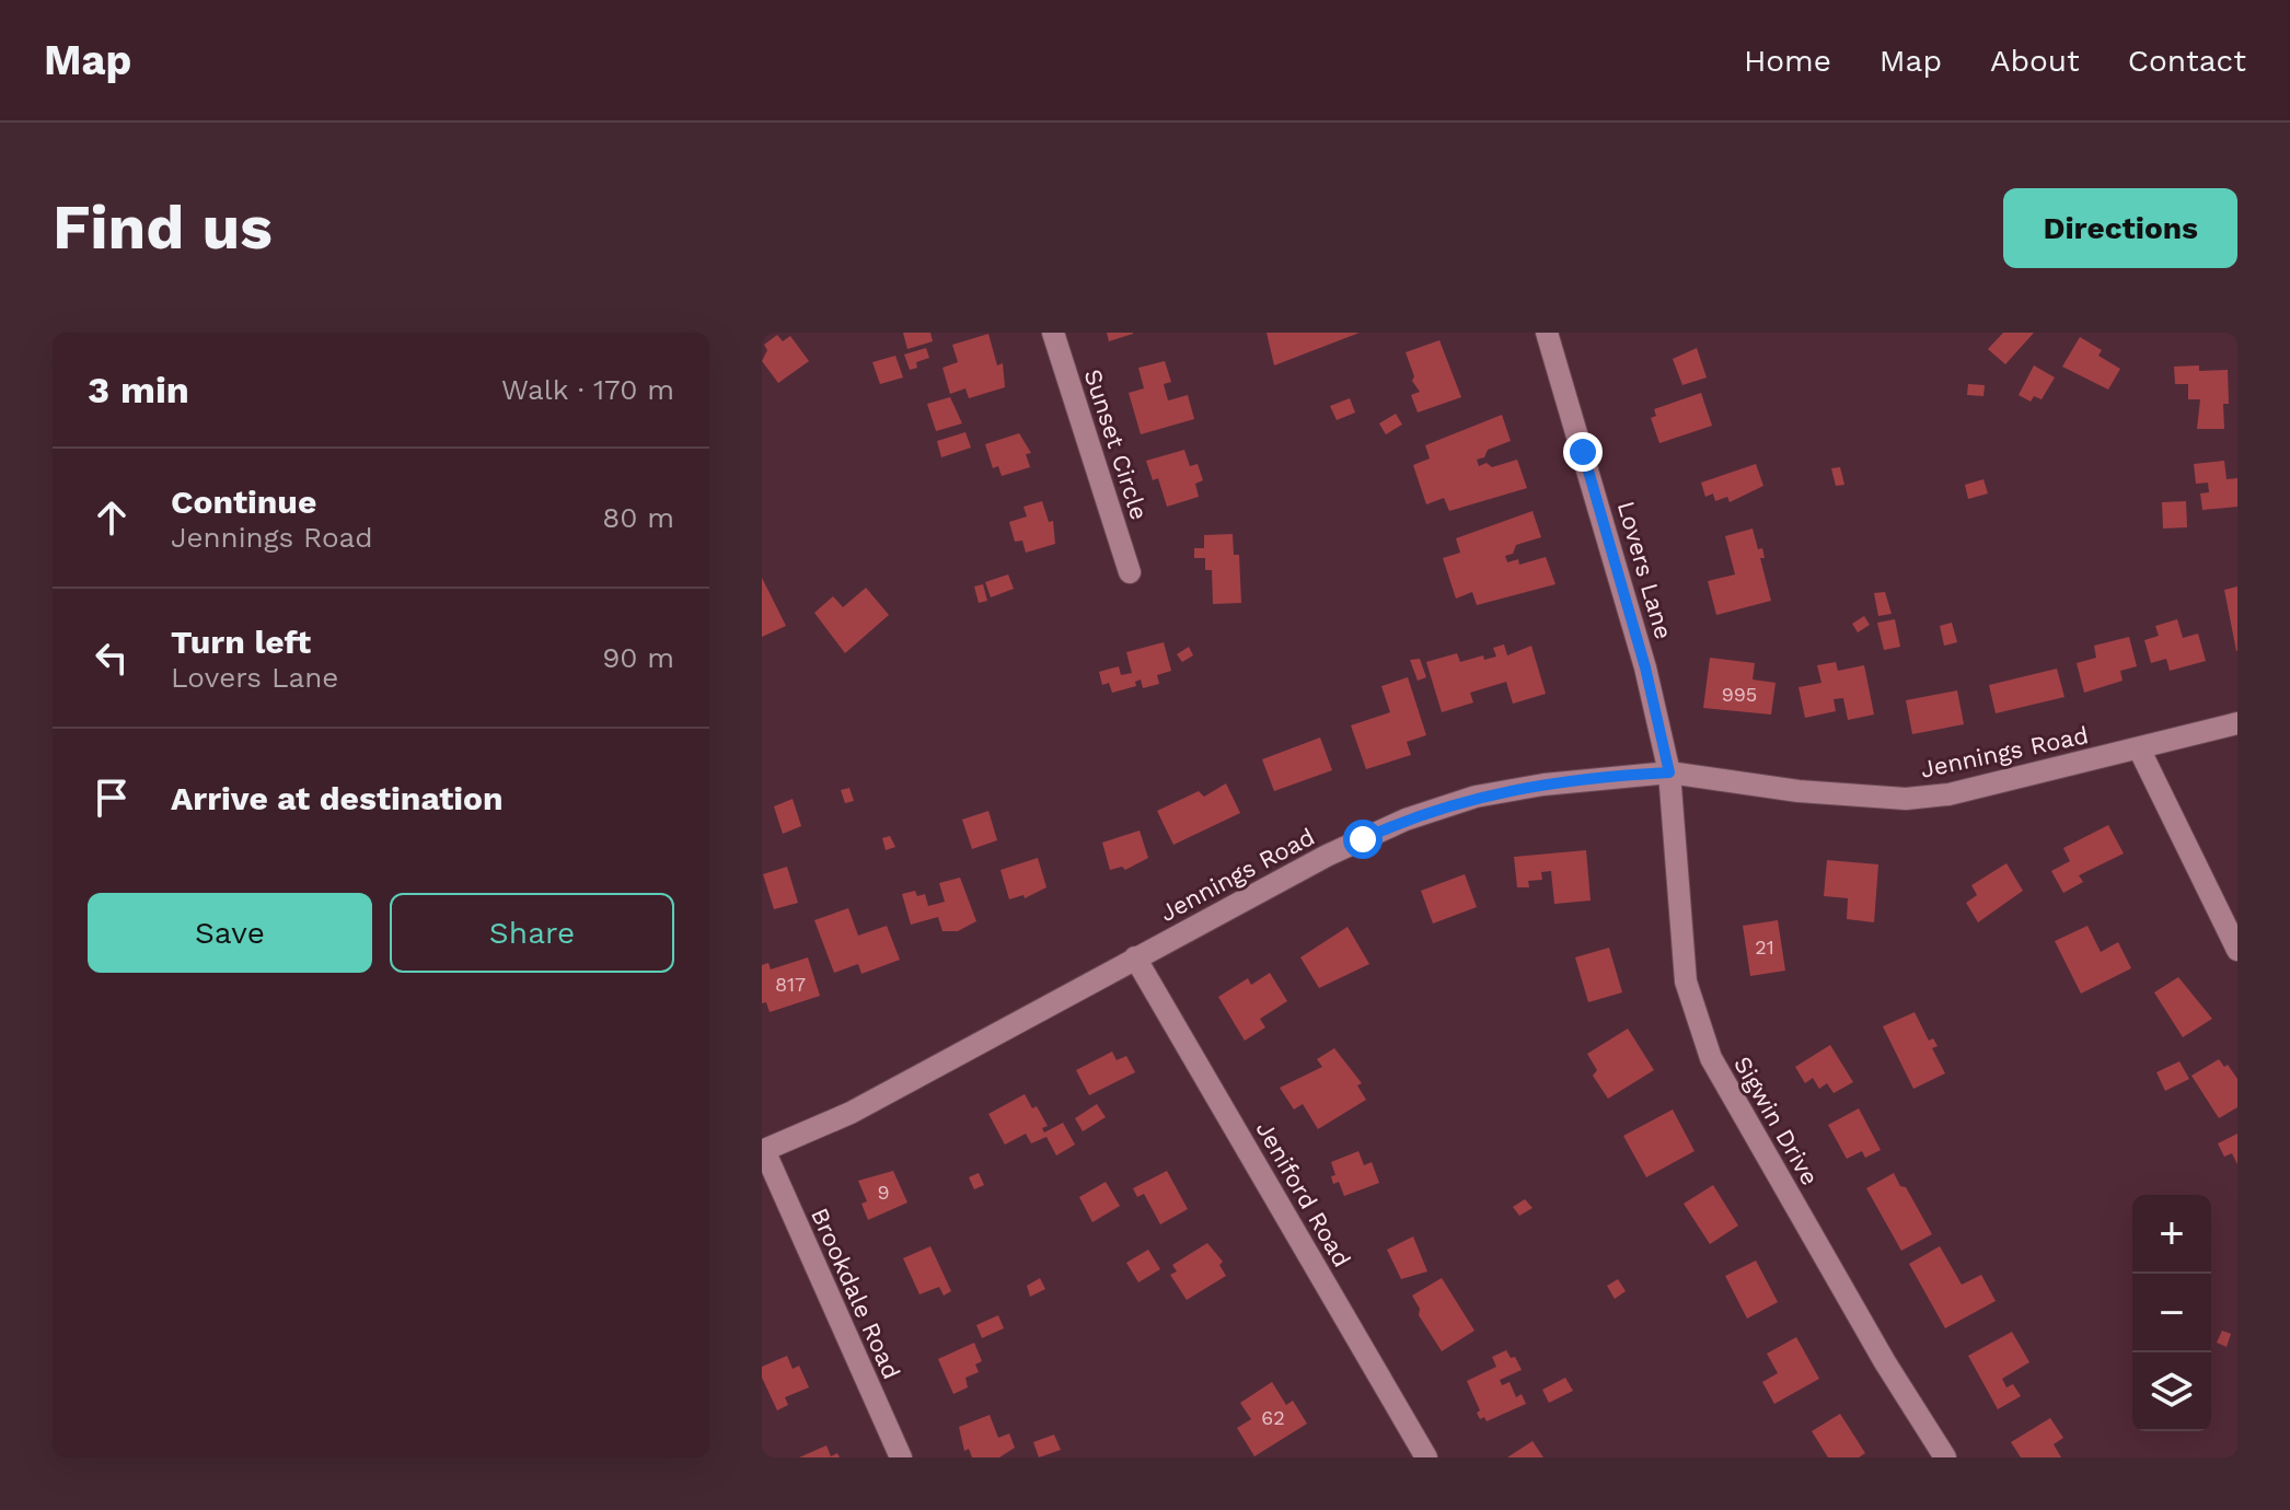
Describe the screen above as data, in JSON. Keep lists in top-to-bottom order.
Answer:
{
  "streets": {
    "street": [
      "Sunset Circle",
      "Lovers Lane",
      "Jennings Road",
      "Sigwin Drive",
      "Jeniford Road",
      "Brookdale Road"
    ]
  },
  "crossings": [
    ["Lovers Lane", "Jennings Road"],
    ["Lovers Lane", "Sigwin Drive"],
    ["Jennings Road", "Sigwin Drive"],
    ["Jennings Road", "Jeniford Road"],
    ["Jennings Road", "Brookdale Road"]
  ],
  "house_numbers": [
    "995",
    "21",
    "817",
    "9",
    "62"
  ],
  "page": {
    "header": "Map",
    "nav": [
      "Home",
      "Map",
      "About",
      "Contact"
    ],
    "buttons": [
      "Directions",
      ["Save", "Share"]
    ],
    "title": "Find us",
    "heading": ["3 min", "Walk · 170 m"],
    "list": [
      ["Continue", "Jennings Road", "80 m"],
      ["Turn left", "Lovers Lane", "90 m"],
      "Arrive at destination"
    ],
    "map_buttons": ["+", "−"]
  }
}
